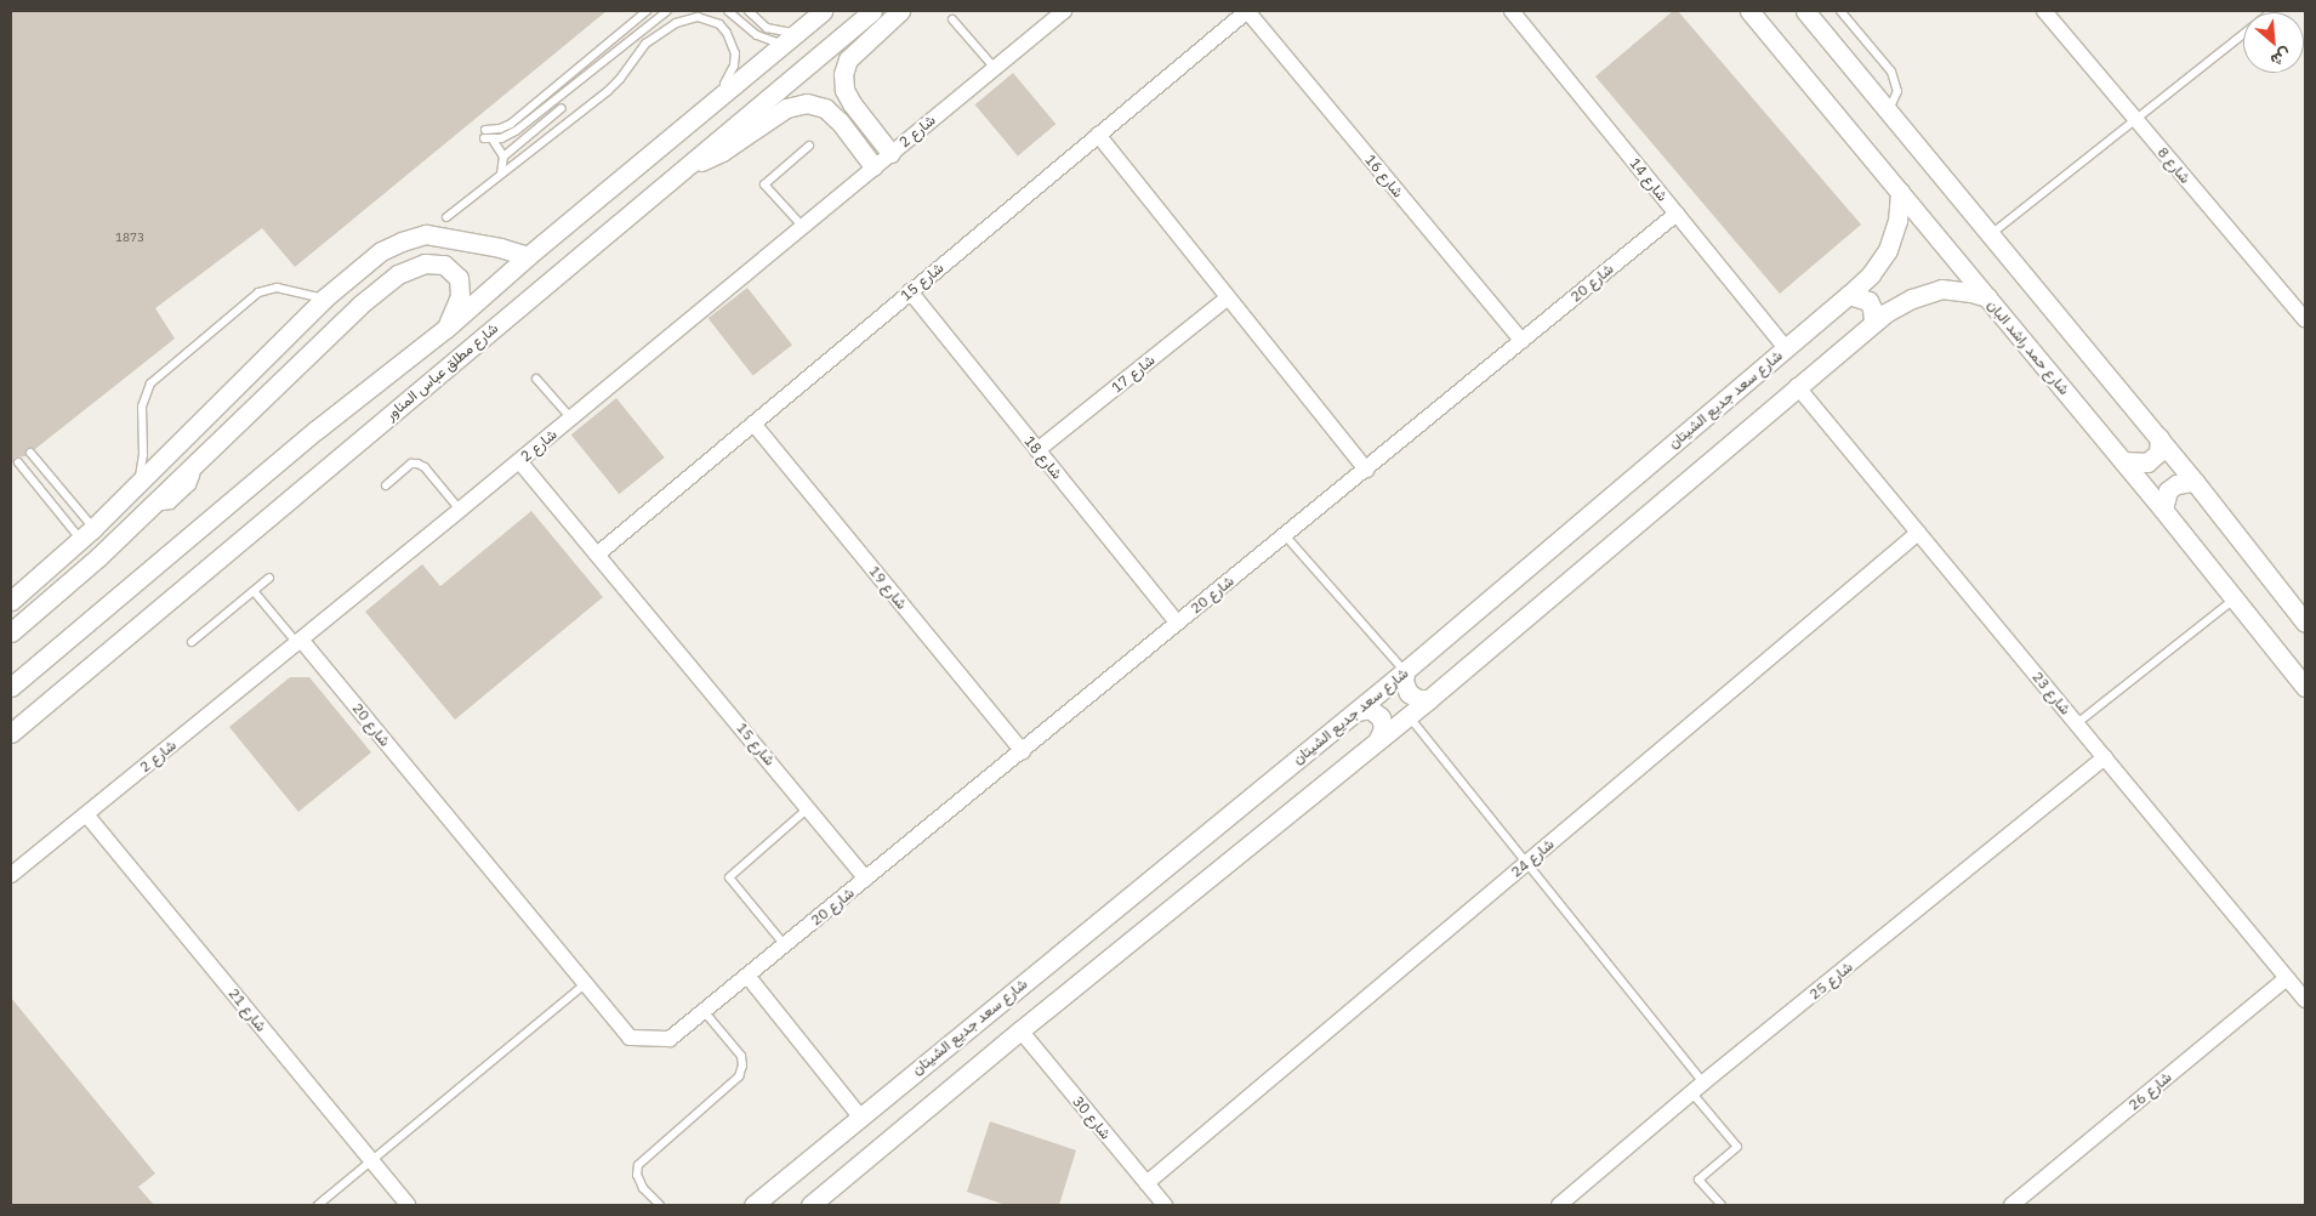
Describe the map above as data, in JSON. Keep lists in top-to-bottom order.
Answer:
{
  "streets": {
    "street": [
      "شارع 2",
      "شارع 8",
      "شارع 16",
      "شارع 14",
      "شارع 15",
      "شارع 20",
      "شارع حمد راشد البان",
      "شارع مطلق عباس المناور",
      "شارع 17",
      "شارع سعد جديع الشيتان",
      "شارع 18",
      "شارع 19",
      "شارع 23",
      "شارع 24",
      "شارع 25",
      "شارع 21",
      "شارع 26",
      "شارع 30"
    ]
  },
  "crossings": [
    ["شارع 2", "شارع 15"],
    ["شارع 2", "شارع 20"],
    ["شارع 2", "شارع 21"],
    ["شارع 16", "شارع 15"],
    ["شارع 16", "شارع 20"],
    ["شارع 14", "شارع 20"],
    ["شارع 14", "شارع سعد جديع الشيتان"],
    ["شارع 15", "شارع 20"],
    ["شارع 15", "شارع 18"],
    ["شارع 15", "شارع 19"],
    ["شارع 20", "شارع 18"],
    ["شارع 20", "شارع 19"],
    ["شارع حمد راشد البان", "شارع سعد جديع الشيتان"],
    ["شارع 17", "شارع 18"],
    ["شارع 23", "شارع 24"],
    ["شارع 23", "شارع 25"],
    ["شارع 23", "شارع 26"],
    ["شارع 24", "شارع 30"]
  ],
  "house_numbers": ["1873"],
  "north": "bottom right"
}
